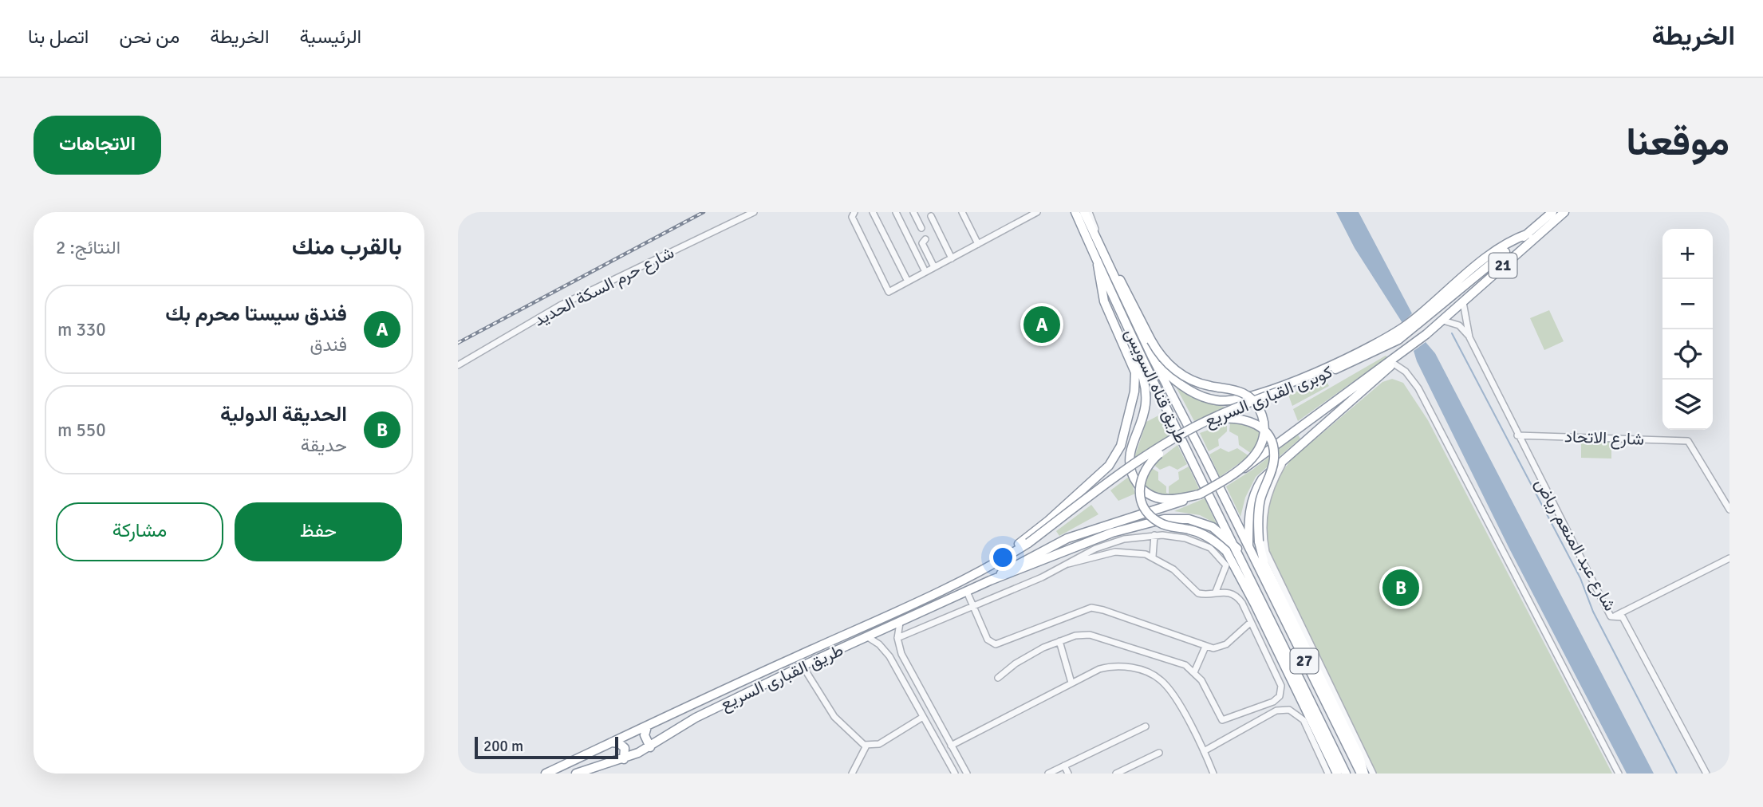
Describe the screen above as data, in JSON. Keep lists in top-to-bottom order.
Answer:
{
  "streets": {
    "highway": [
      "21",
      "طريق قناه السويس",
      "كوبرى القبارى السريع",
      "27",
      "طريق القبارى السريع"
    ],
    "street": ["شارع حرم السكة الحديد", "شارع الاتحاد", "شارع عبد المنعم رياض"]
  },
  "crossings": [
    ["21", "كوبرى القبارى السريع"],
    ["21", "شارع عبد المنعم رياض"],
    ["طريق قناه السويس", "27"],
    ["كوبرى القبارى السريع", "شارع عبد المنعم رياض"],
    ["كوبرى القبارى السريع", "طريق القبارى السريع"],
    ["شارع الاتحاد", "شارع عبد المنعم رياض"]
  ],
  "scale_bar": "200 m",
  "page": {
    "header": "الخريطة",
    "nav": [
      "الرئيسية",
      "الخريطة",
      "من نحن",
      "اتصل بنا"
    ],
    "title": "موقعنا",
    "buttons": [
      "الاتجاهات",
      ["حفظ", "مشاركة"]
    ],
    "heading": ["بالقرب منك", "النتائج: 2"],
    "map_buttons": ["+", "−"],
    "list": [
      {
        "mark": "A",
        "name": "فندق سيستا محرم بك",
        "note": "فندق",
        "value": "330 m"
      },
      {
        "mark": "B",
        "name": "الحديقة الدولية",
        "note": "حديقة",
        "value": "550 m"
      }
    ],
    "pins": ["A", "B"],
    "scale": "200 m"
  }
}
